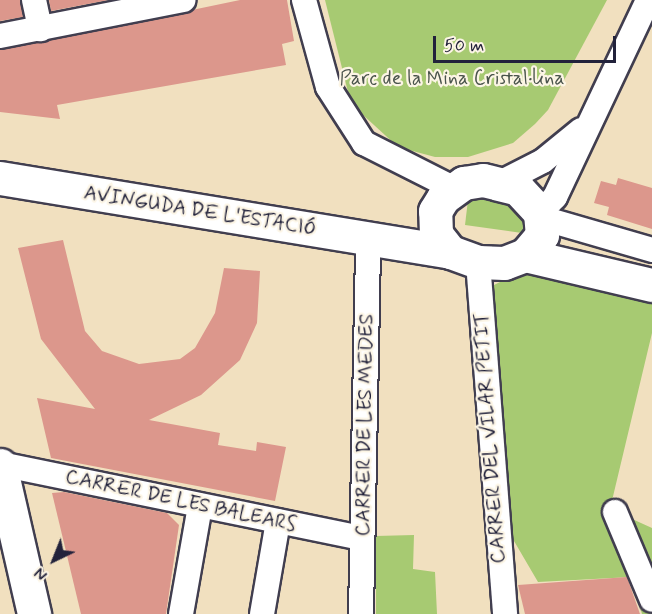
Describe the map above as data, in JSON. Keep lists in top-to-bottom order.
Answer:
{
  "streets": {
    "street": [
      "AVINGUDA DE L'ESTACIÓ",
      "CARRER DE LES MEDES",
      "CARRER DEL VILAR PETIT",
      "CARRER DE LES BALEARS"
    ]
  },
  "crossings": [
    ["AVINGUDA DE L'ESTACIÓ", "CARRER DE LES MEDES"],
    ["AVINGUDA DE L'ESTACIÓ", "CARRER DEL VILAR PETIT"],
    ["CARRER DE LES MEDES", "CARRER DE LES BALEARS"]
  ],
  "parks": ["Parc de la Mina Cristal·lina"],
  "scale_bar": "50 m",
  "north": "bottom left"
}
